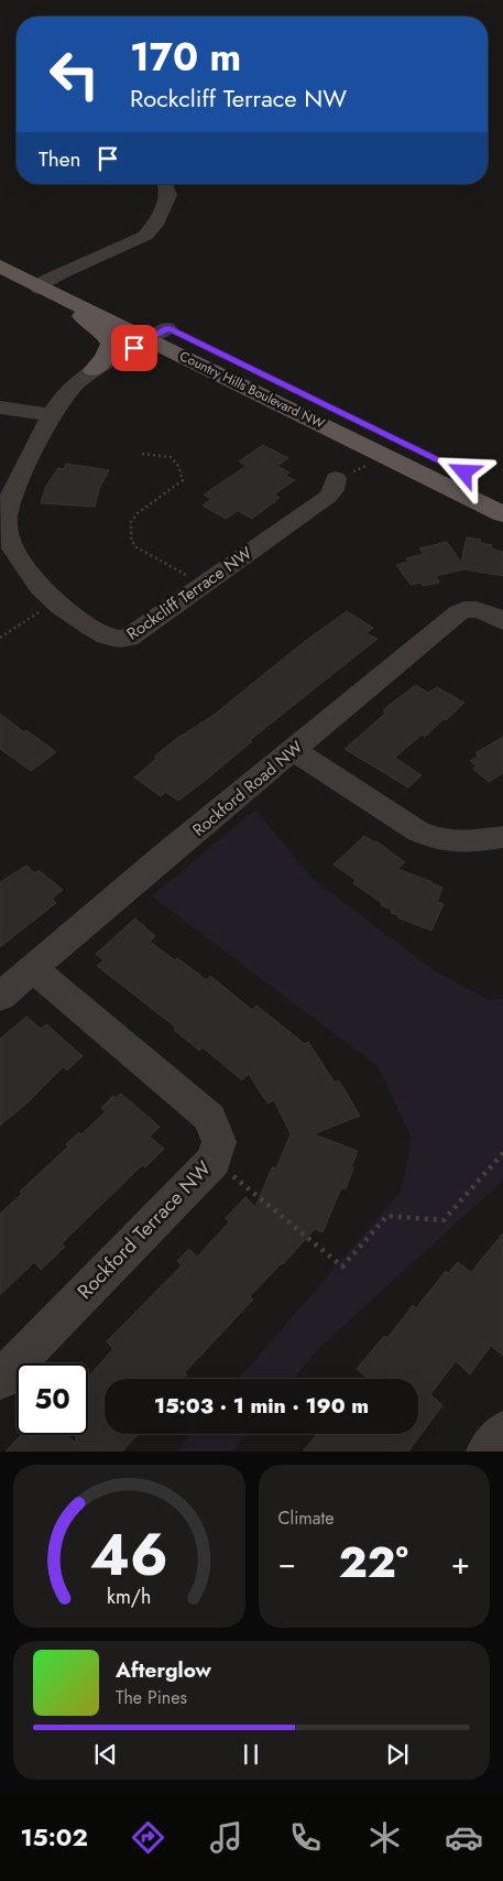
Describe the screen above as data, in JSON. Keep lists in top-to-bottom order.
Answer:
{
  "streets": {
    "main road": ["Country Hills Boulevard NW"],
    "street": ["Rockcliff Terrace NW", "Rockford Road NW", "Rockford Terrace NW"]
  },
  "crossings": [
    ["Country Hills Boulevard NW", "Rockcliff Terrace NW"],
    ["Rockford Road NW", "Rockford Terrace NW"]
  ],
  "page": {
    "turn": ["170 m", "Rockcliff Terrace NW"],
    "then": "Then",
    "limit": "50",
    "trip": "15:03 · 1 min · 190 m",
    "tile": "Climate",
    "heat": ["−", "22°", "+"],
    "song": ["Afterglow", "The Pines"],
    "tabs": "15:02",
    "gauge": ["46", "km/h"]
  }
}
